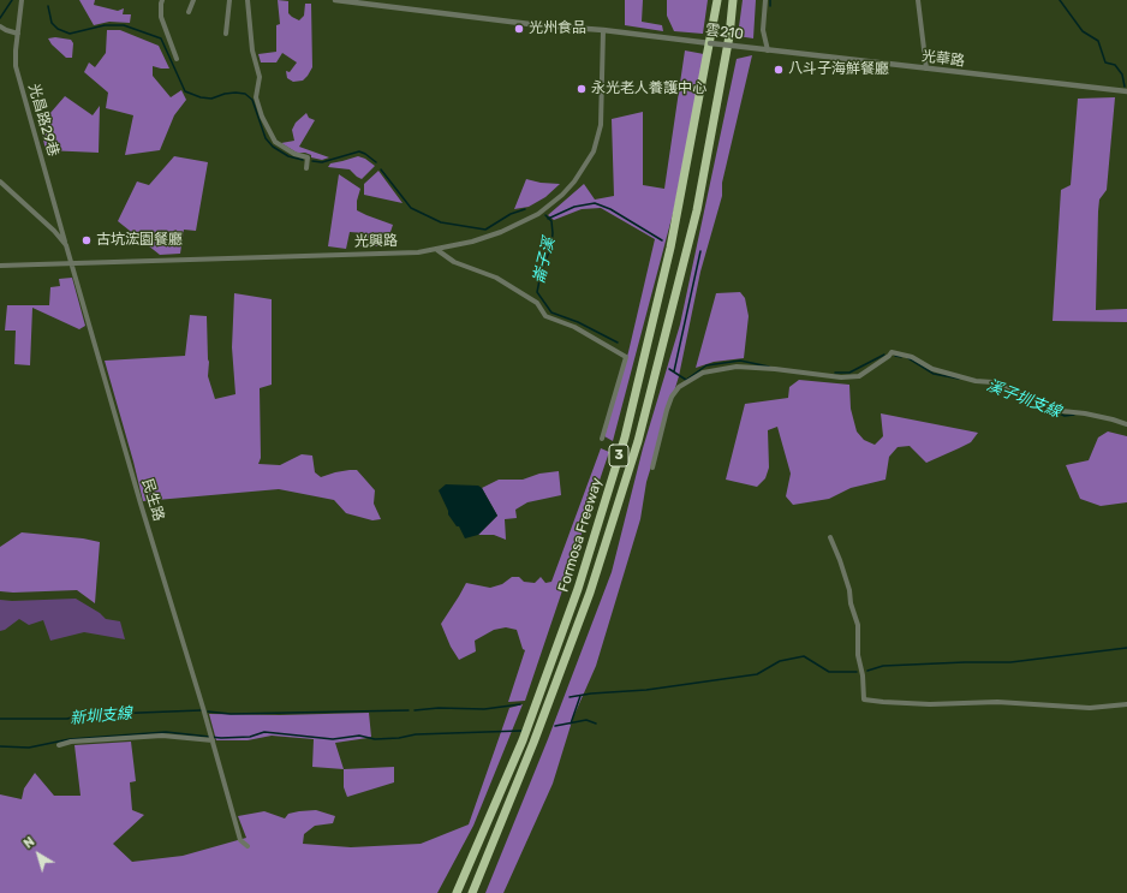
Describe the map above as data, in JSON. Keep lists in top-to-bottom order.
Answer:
{
  "streets": {
    "highway": ["3", "Formosa Freeway"],
    "street": [
      "雲210",
      "光華路",
      "光昌路29巷",
      "光興路",
      "民生路"
    ]
  },
  "crossings": [
    ["雲210", "光華路"],
    ["雲210", "光興路"],
    ["光昌路29巷", "民生路"],
    ["光興路", "民生路"]
  ],
  "water": ["崙子溪", "溪子圳支線", "新圳支線"],
  "places": [
    "光州食品",
    "八斗子海鮮餐廳",
    "永光老人養護中心",
    "古坑浤園餐廳"
  ],
  "north": "top left"
}
